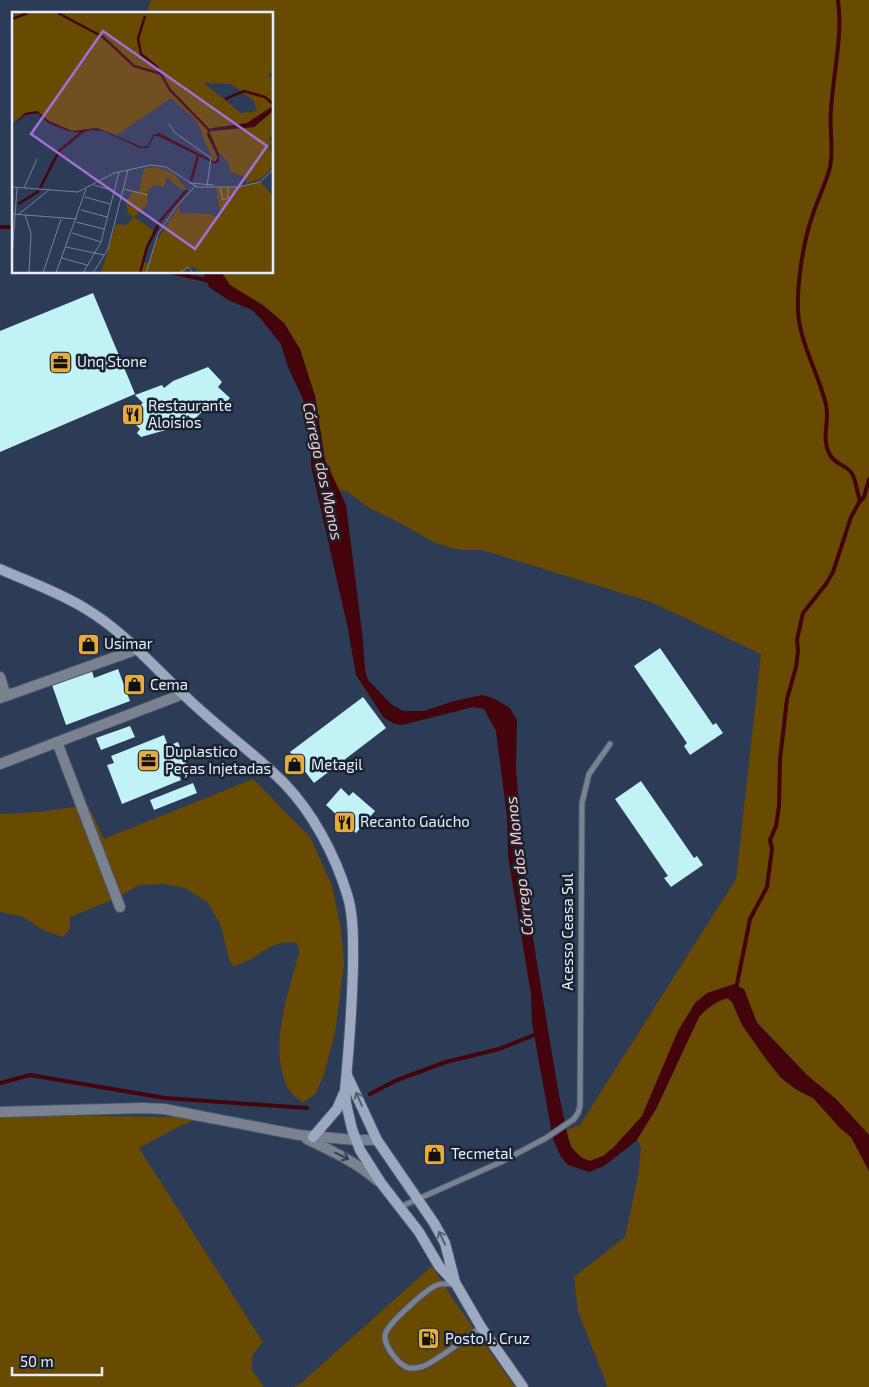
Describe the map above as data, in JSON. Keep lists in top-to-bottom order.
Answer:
{
  "streets": {
    "lane": ["Acesso Ceasa Sul"]
  },
  "water": ["Córrego dos Monos"],
  "places": {
    "office": ["Unq Stone", "Duplastico Peças Injetadas"],
    "restaurant": ["Restaurante Aloisios", "Recanto Gaúcho"],
    "shop": [
      "Usimar",
      "Cema",
      "Metagil",
      "Tecmetal"
    ],
    "fuel station": ["Posto J. Cruz"]
  },
  "scale_bar": "50 m"
}
